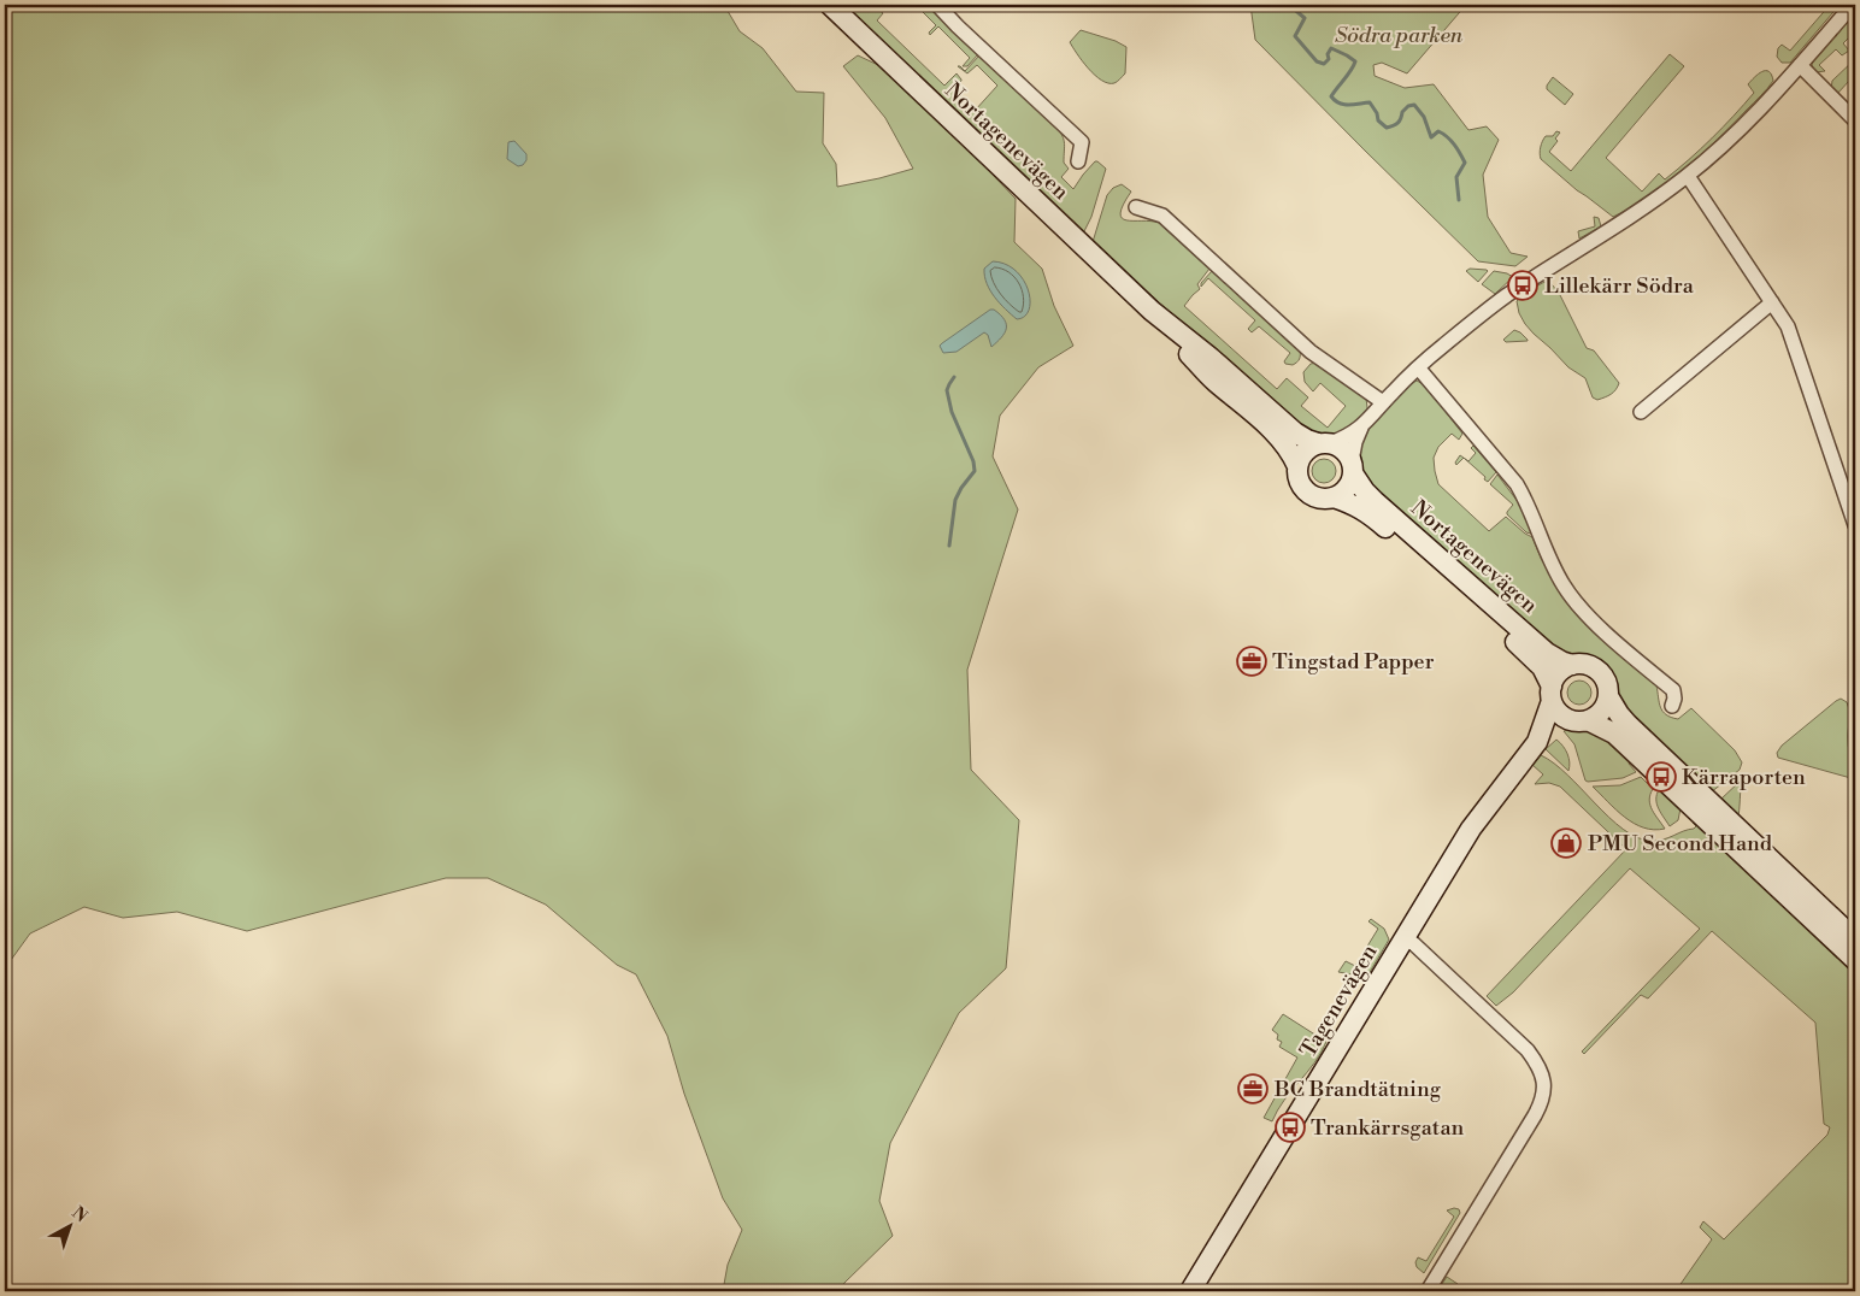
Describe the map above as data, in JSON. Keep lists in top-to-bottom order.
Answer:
{
  "streets": {
    "street": ["Nortagenevägen", "Tagenevägen"]
  },
  "crossings": [
    ["Nortagenevägen", "Tagenevägen"]
  ],
  "parks": ["Södra parken"],
  "places": {
    "bus stop": ["Lillekärr Södra", "Kärraporten", "Trankärrsgatan"],
    "office": ["Tingstad Papper", "BC Brandtätning"],
    "shop": ["PMU Second Hand"]
  },
  "north": "top right"
}
